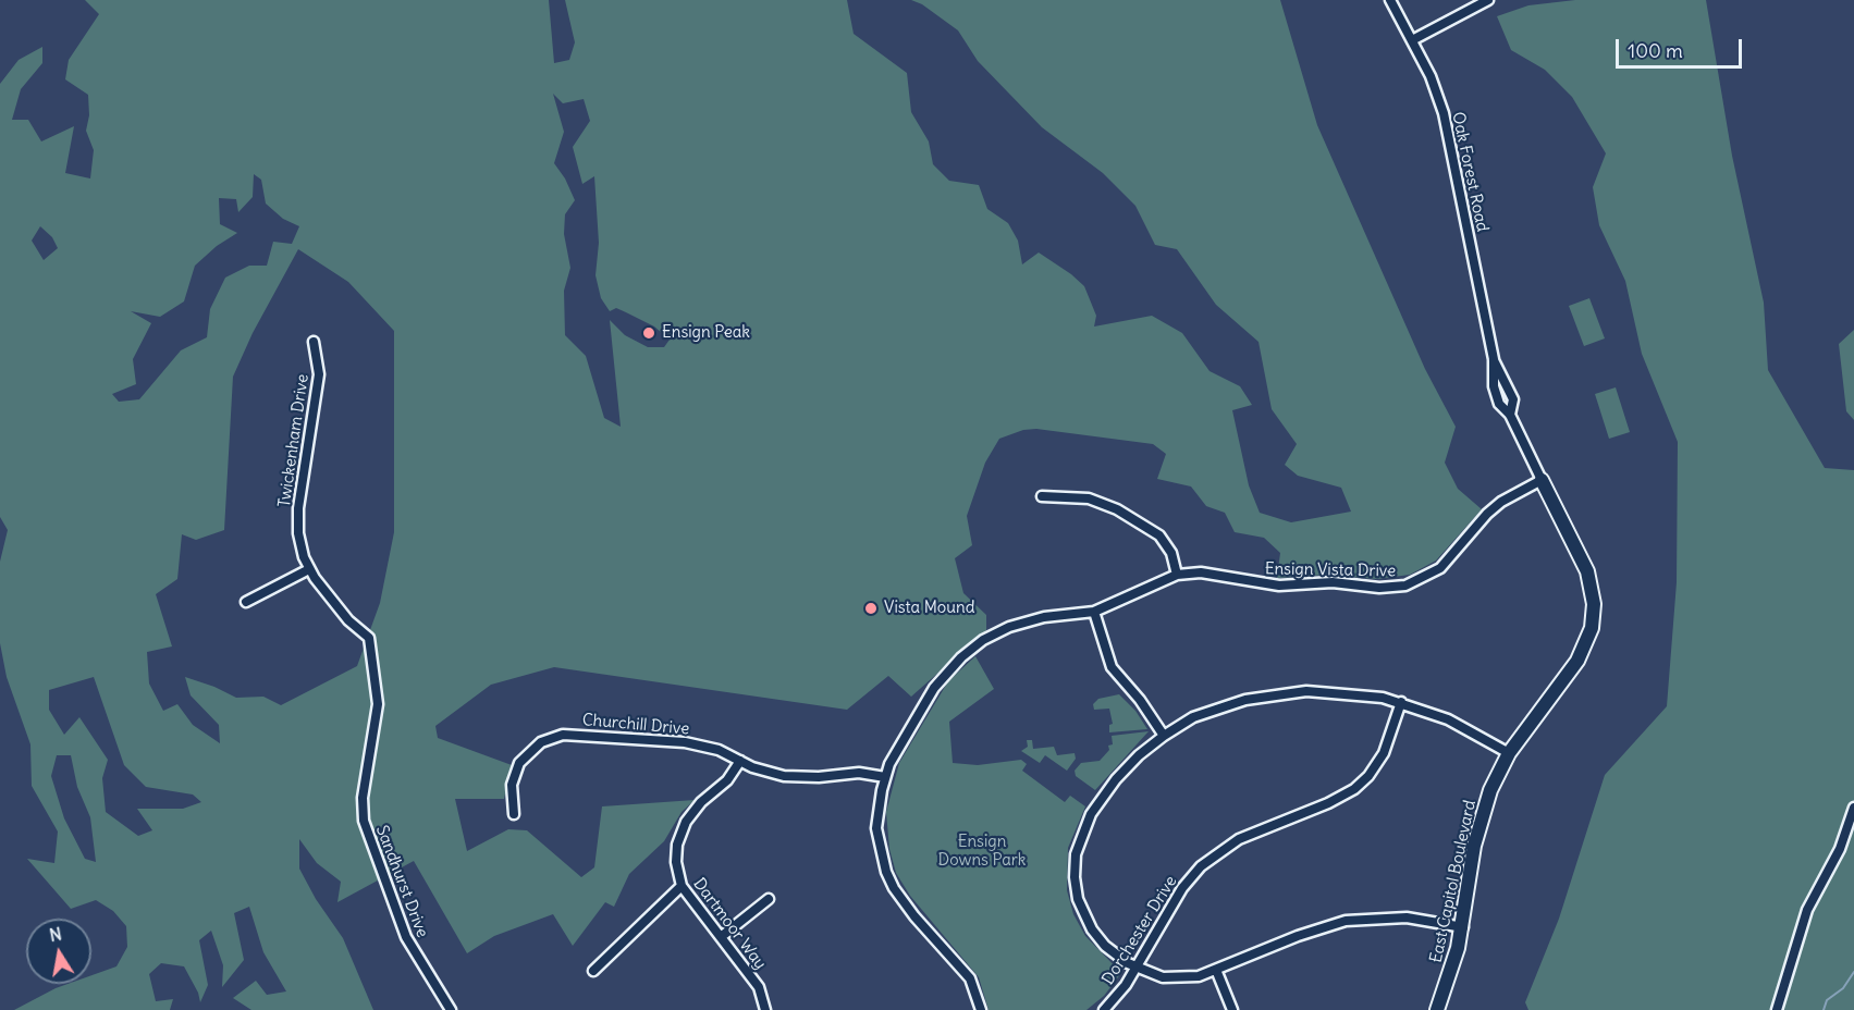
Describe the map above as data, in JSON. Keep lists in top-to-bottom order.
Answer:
{
  "streets": {
    "street": [
      "Oak Forest Road",
      "Twickenham Drive",
      "Ensign Vista Drive",
      "Churchill Drive",
      "Sandhurst Drive",
      "East Capitol Boulevard",
      "Dartmoor Way",
      "Dorchester Drive"
    ]
  },
  "crossings": [
    ["Oak Forest Road", "East Capitol Boulevard"],
    ["Twickenham Drive", "Sandhurst Drive"],
    ["Ensign Vista Drive", "Churchill Drive"],
    ["Ensign Vista Drive", "East Capitol Boulevard"],
    ["Churchill Drive", "Dartmoor Way"]
  ],
  "parks": ["Ensign Downs Park"],
  "places": ["Ensign Peak", "Vista Mound"],
  "scale_bar": "100 m",
  "north": "top"
}
